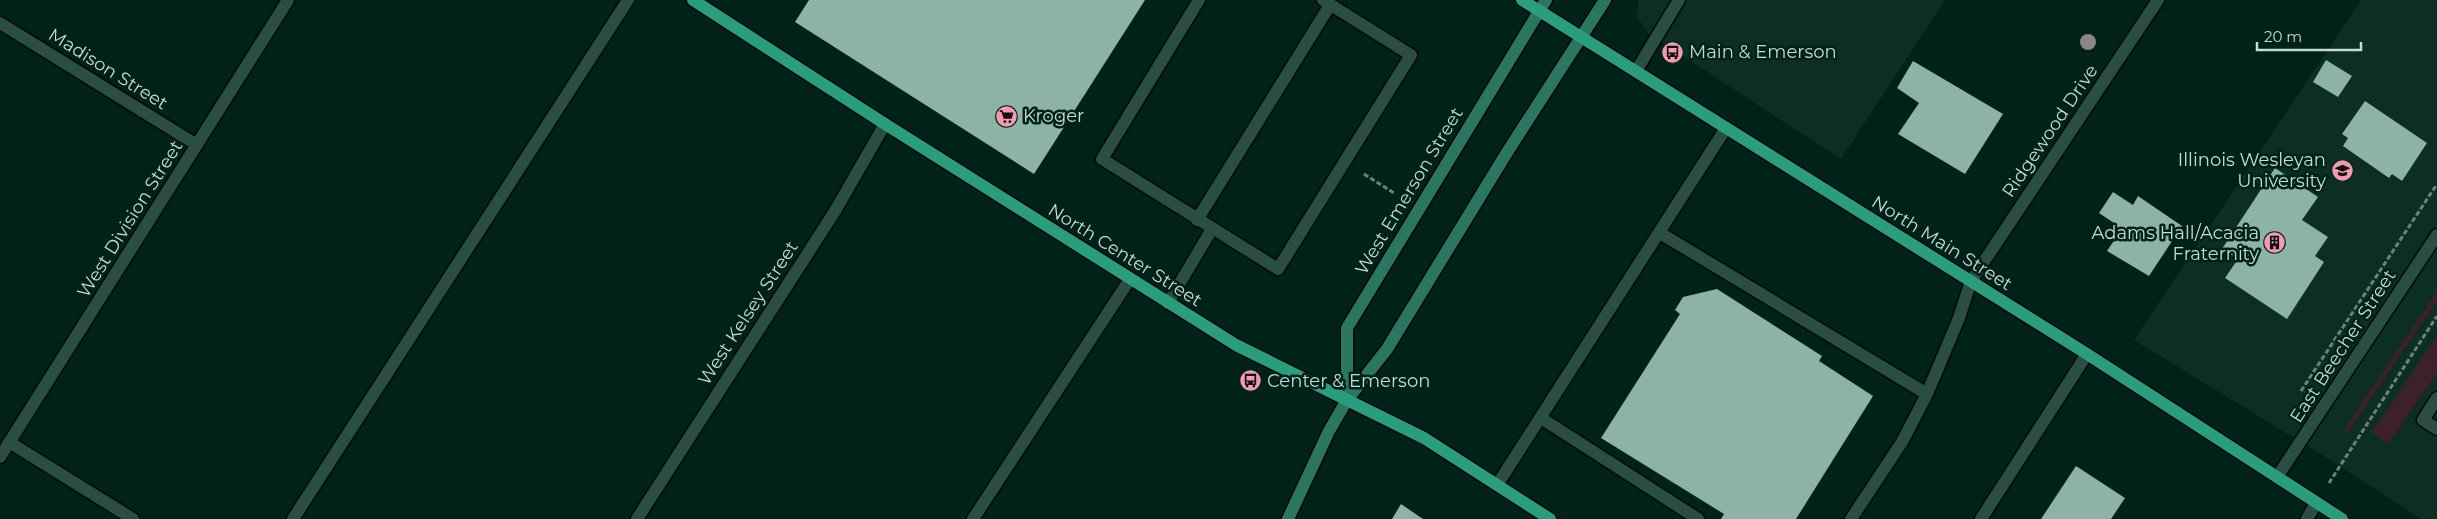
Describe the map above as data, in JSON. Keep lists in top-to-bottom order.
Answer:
{
  "streets": {
    "main road": ["West Emerson Street", "North Main Street", "North Center Street"],
    "street": [
      "Madison Street",
      "Ridgewood Drive",
      "West Division Street",
      "West Kelsey Street",
      "East Beecher Street"
    ]
  },
  "crossings": [
    ["Madison Street", "West Division Street"],
    ["Ridgewood Drive", "North Main Street"],
    ["West Emerson Street", "North Main Street"],
    ["West Emerson Street", "North Center Street"],
    ["North Main Street", "East Beecher Street"],
    ["North Center Street", "West Kelsey Street"]
  ],
  "places": {
    "bus stop": ["Main & Emerson", "Center & Emerson"],
    "supermarket": ["Kroger"],
    "school or university": ["Illinois Wesleyan University"],
    "building": ["Adams Hall/Acacia Fraternity"]
  },
  "scale_bar": "20 m"
}
